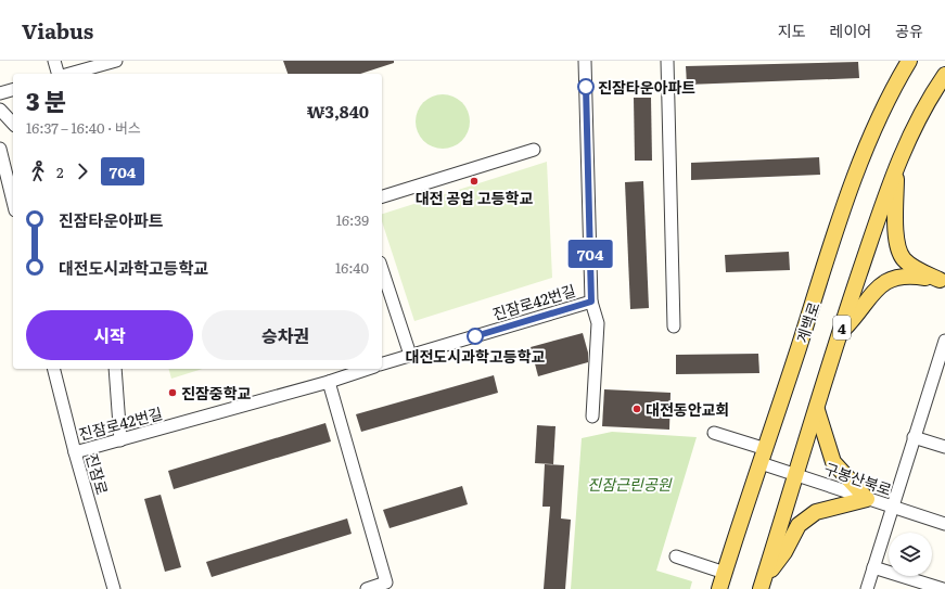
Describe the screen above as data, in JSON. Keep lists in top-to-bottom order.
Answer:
{
  "streets": {
    "main road": ["계백로", "4"],
    "street": ["진잠로42번길", "진잠로", "구봉산북로"]
  },
  "crossings": [
    ["진잠로42번길", "진잠로"],
    ["계백로", "구봉산북로"],
    ["4", "구봉산북로"]
  ],
  "parks": ["진잠근린공원"],
  "places": [
    "진잠타운아파트",
    "대전 공업 고등학교",
    "대전도시과학고등학교",
    "진잠중학교",
    "대전동안교회"
  ],
  "lines": ["bus line 704"],
  "page": {
    "header": "Viabus",
    "nav": ["지도", "레이어", "공유"],
    "on_map": "704",
    "heading": ["3 분", "16:37 – 16:40 · 버스", "₩3,840"],
    "legs": ["2", "704"],
    "list": [
      {
        "name": "진잠타운아파트",
        "value": "16:39"
      },
      {
        "name": "대전도시과학고등학교",
        "value": "16:40"
      }
    ],
    "buttons": ["시작", "승차권"]
  }
}
